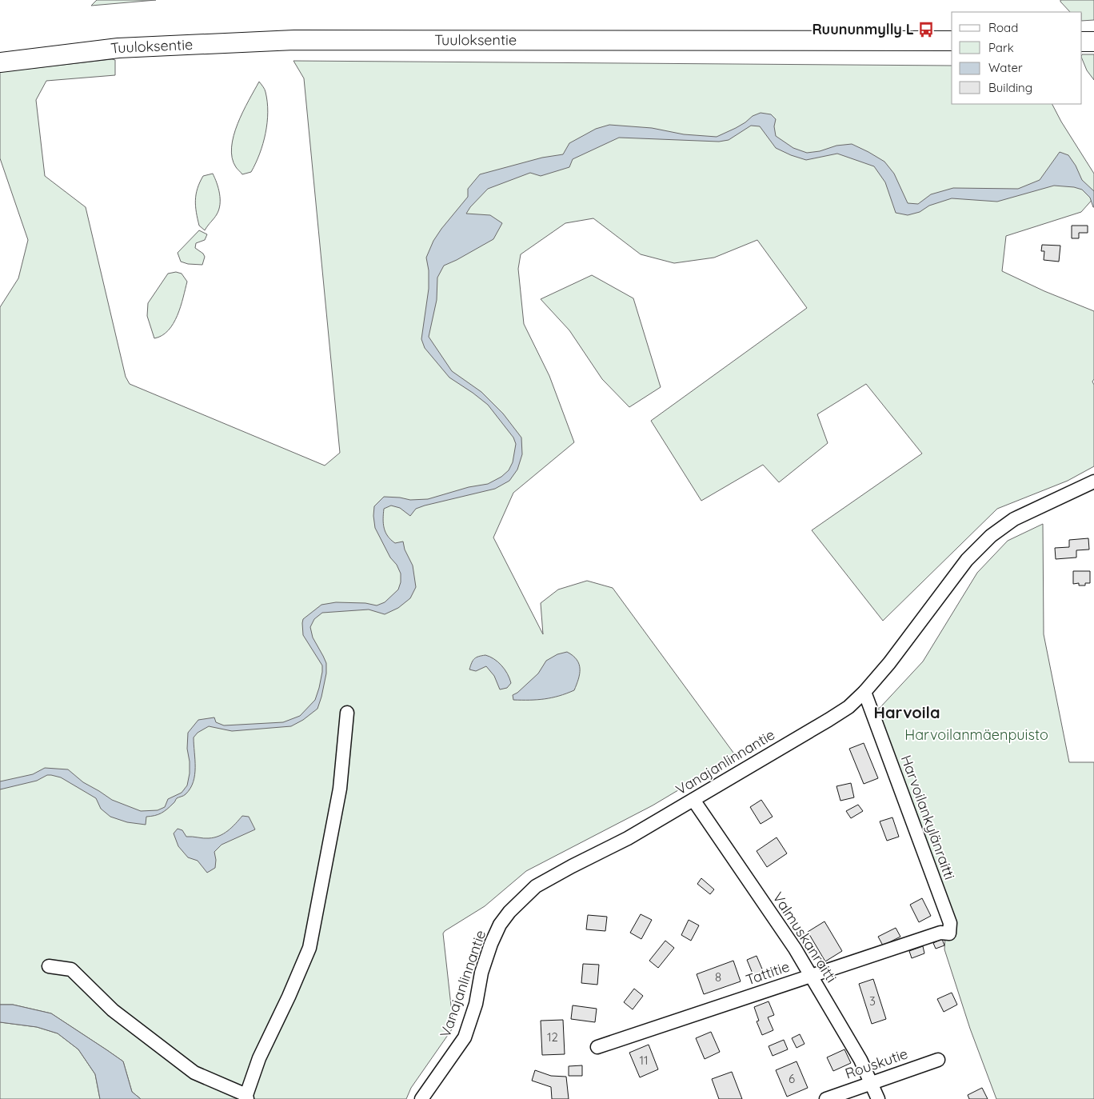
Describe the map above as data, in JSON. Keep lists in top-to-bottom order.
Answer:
{
  "streets": {
    "highway": ["Tuuloksentie"],
    "street": [
      "Vanajanlinnantie",
      "Harvoilankylänraitti",
      "Valmuskanraitti",
      "Tattitie",
      "Rouskutie"
    ]
  },
  "crossings": [
    ["Vanajanlinnantie", "Harvoilankylänraitti"],
    ["Vanajanlinnantie", "Valmuskanraitti"],
    ["Harvoilankylänraitti", "Tattitie"],
    ["Valmuskanraitti", "Tattitie"],
    ["Valmuskanraitti", "Rouskutie"]
  ],
  "districts": ["Harvoila"],
  "parks": ["Harvoilanmäenpuisto"],
  "places": {
    "bus stop": ["Ruununmylly L"]
  },
  "house_numbers": [
    "8",
    "3",
    "12",
    "11",
    "6"
  ],
  "legend": [
    "Road",
    "Park",
    "Water",
    "Building"
  ]
}
